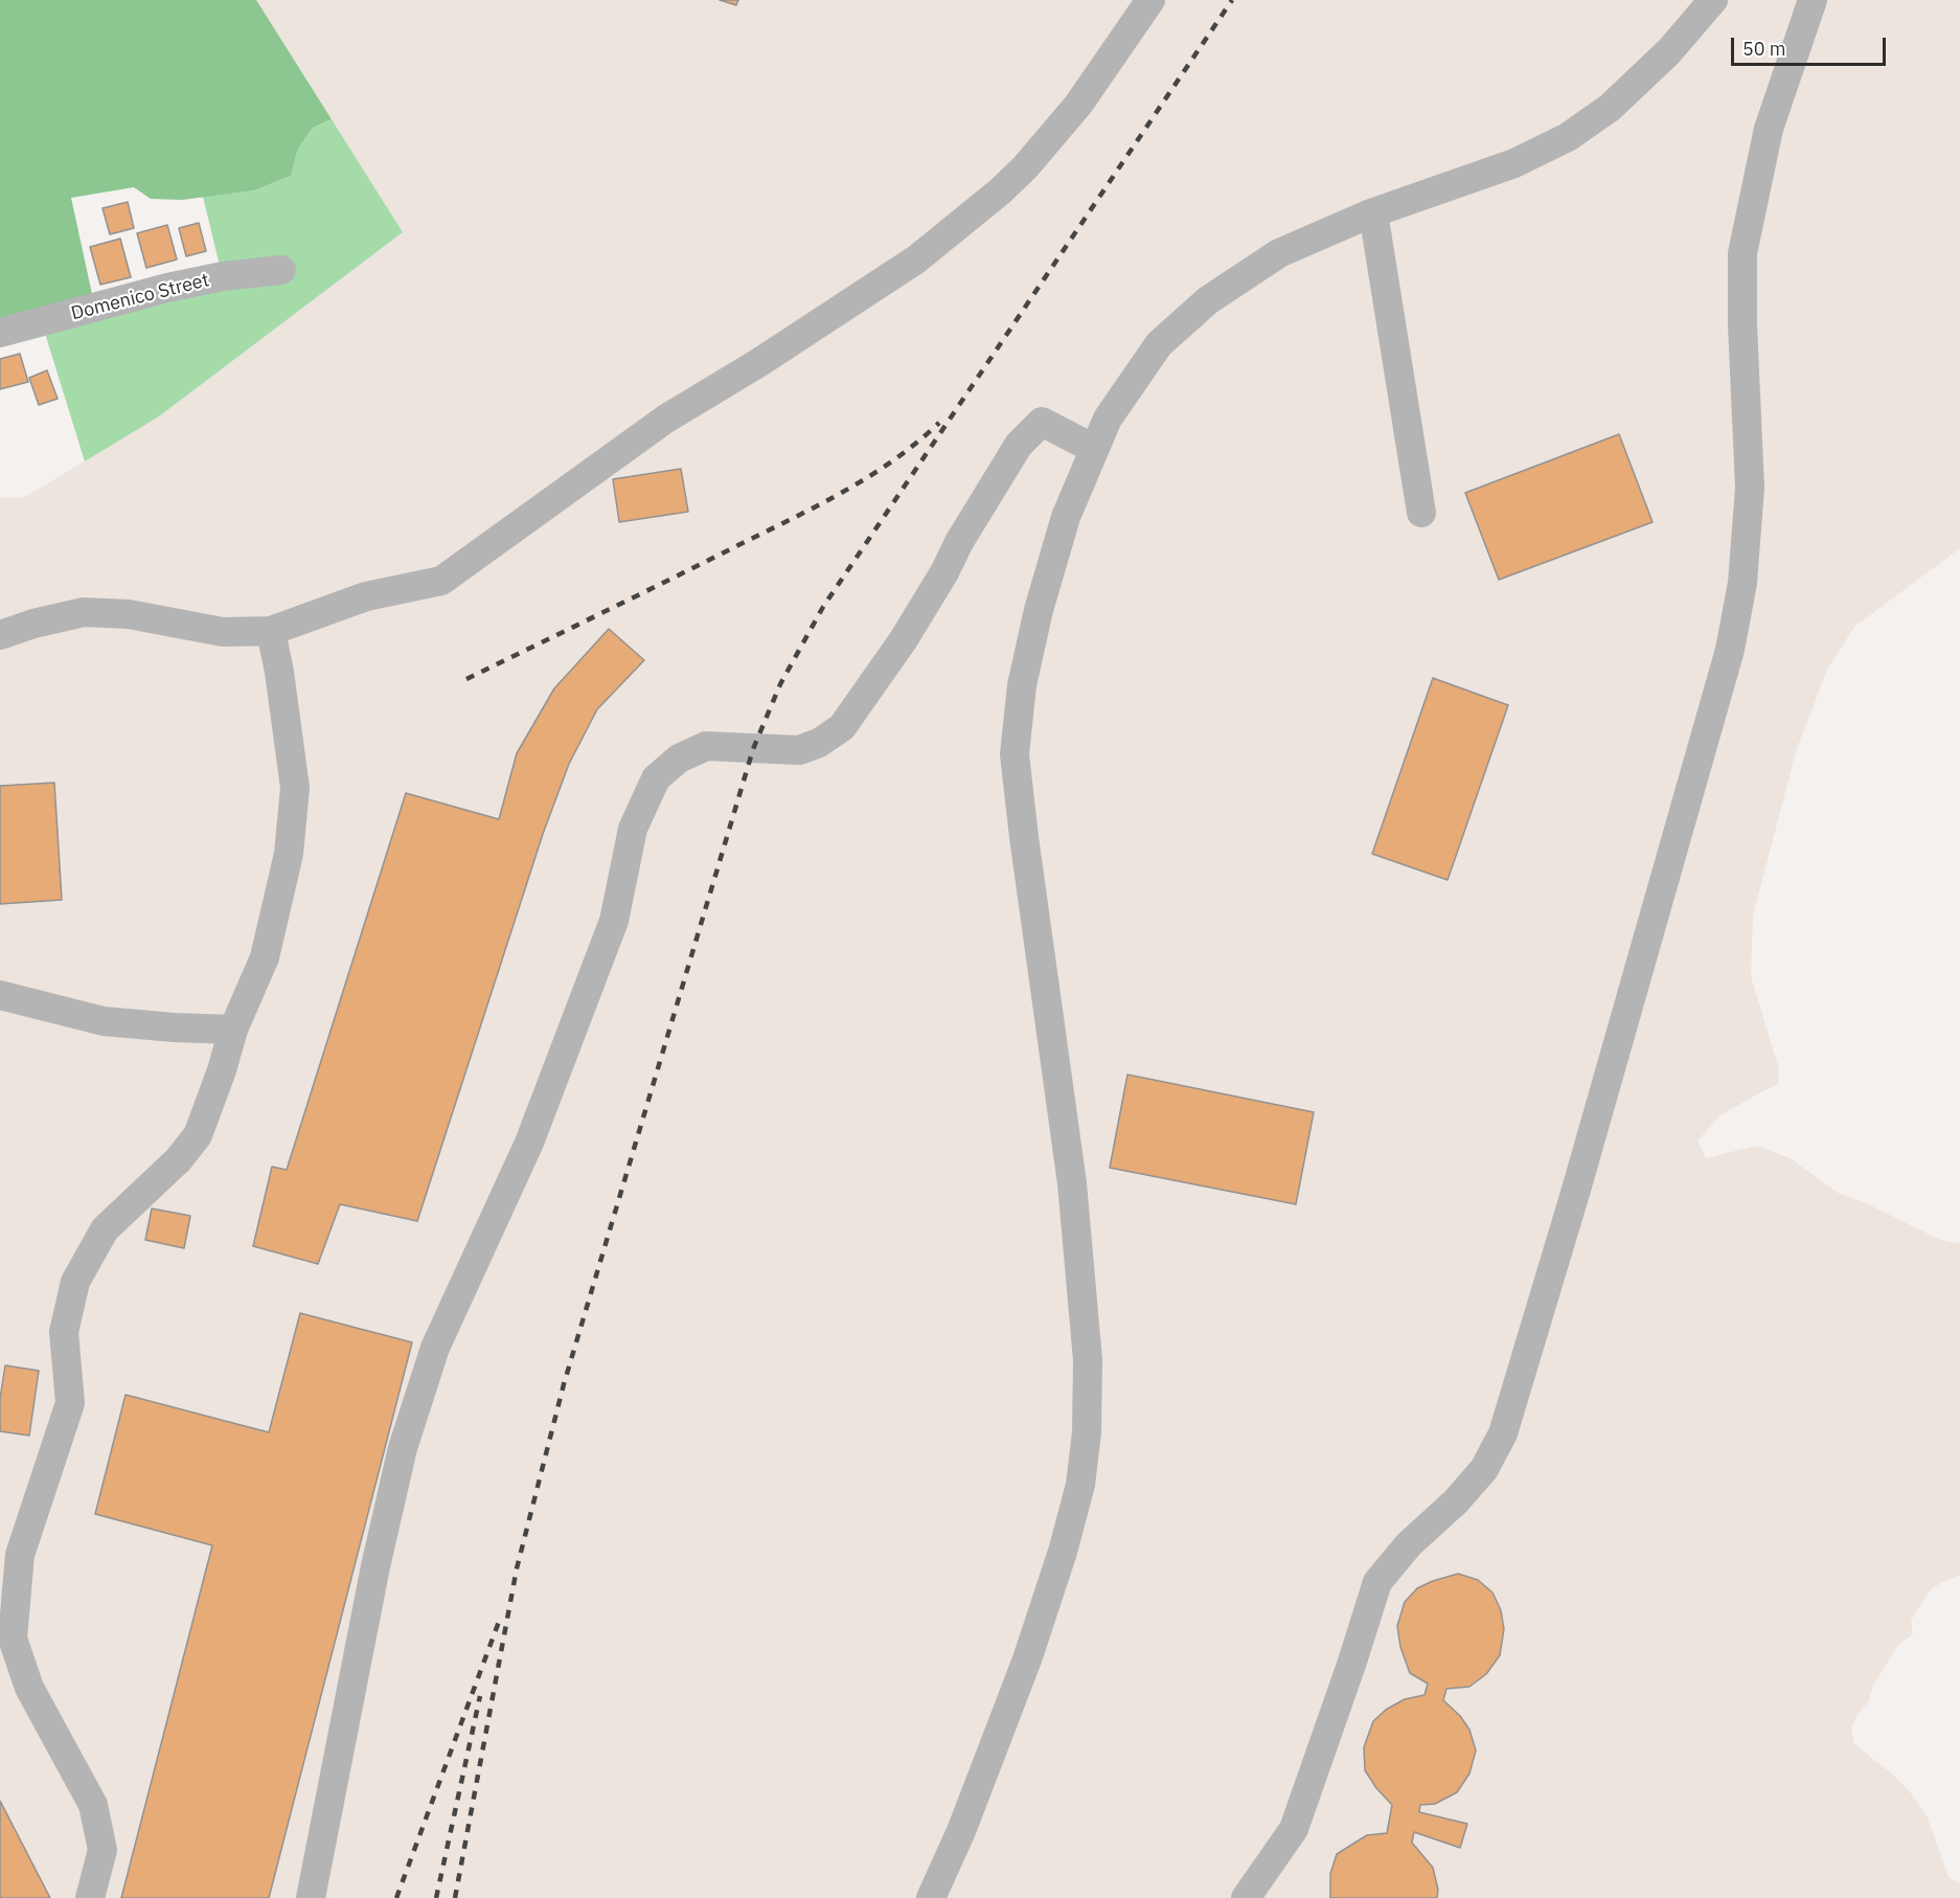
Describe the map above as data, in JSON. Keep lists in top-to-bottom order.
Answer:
{
  "streets": {
    "street": ["Domenico Street"]
  },
  "scale_bar": "50 m"
}
